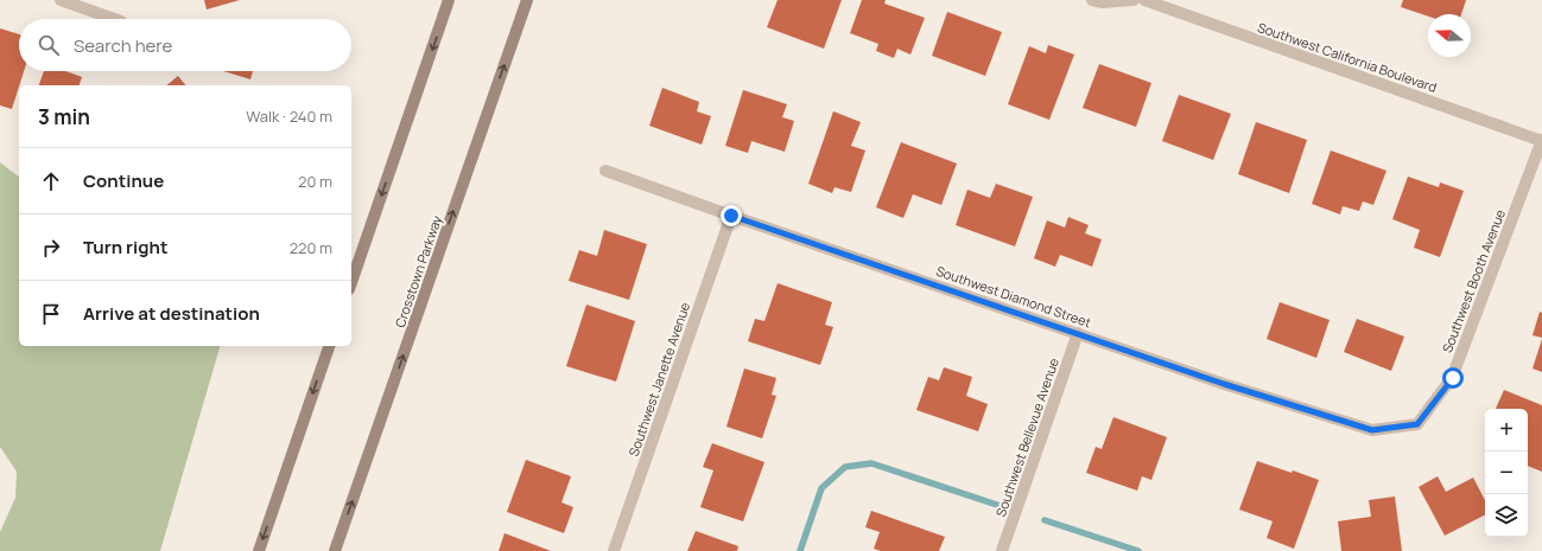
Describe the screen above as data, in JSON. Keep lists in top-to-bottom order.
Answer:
{
  "streets": {
    "main road": ["Crosstown Parkway"],
    "street": [
      "Southwest California Boulevard",
      "Southwest Booth Avenue",
      "Southwest Diamond Street",
      "Southwest Janette Avenue",
      "Southwest Bellevue Avenue"
    ]
  },
  "crossings": [
    ["Southwest California Boulevard", "Southwest Booth Avenue"],
    ["Southwest Booth Avenue", "Southwest Diamond Street"],
    ["Southwest Diamond Street", "Southwest Janette Avenue"],
    ["Southwest Diamond Street", "Southwest Bellevue Avenue"]
  ],
  "north": "left",
  "page": {
    "search": "Search here",
    "heading": ["3 min", "Walk · 240 m"],
    "list": [
      ["Continue", "20 m"],
      ["Turn right", "220 m"],
      "Arrive at destination"
    ],
    "map_buttons": ["+", "−"]
  }
}
